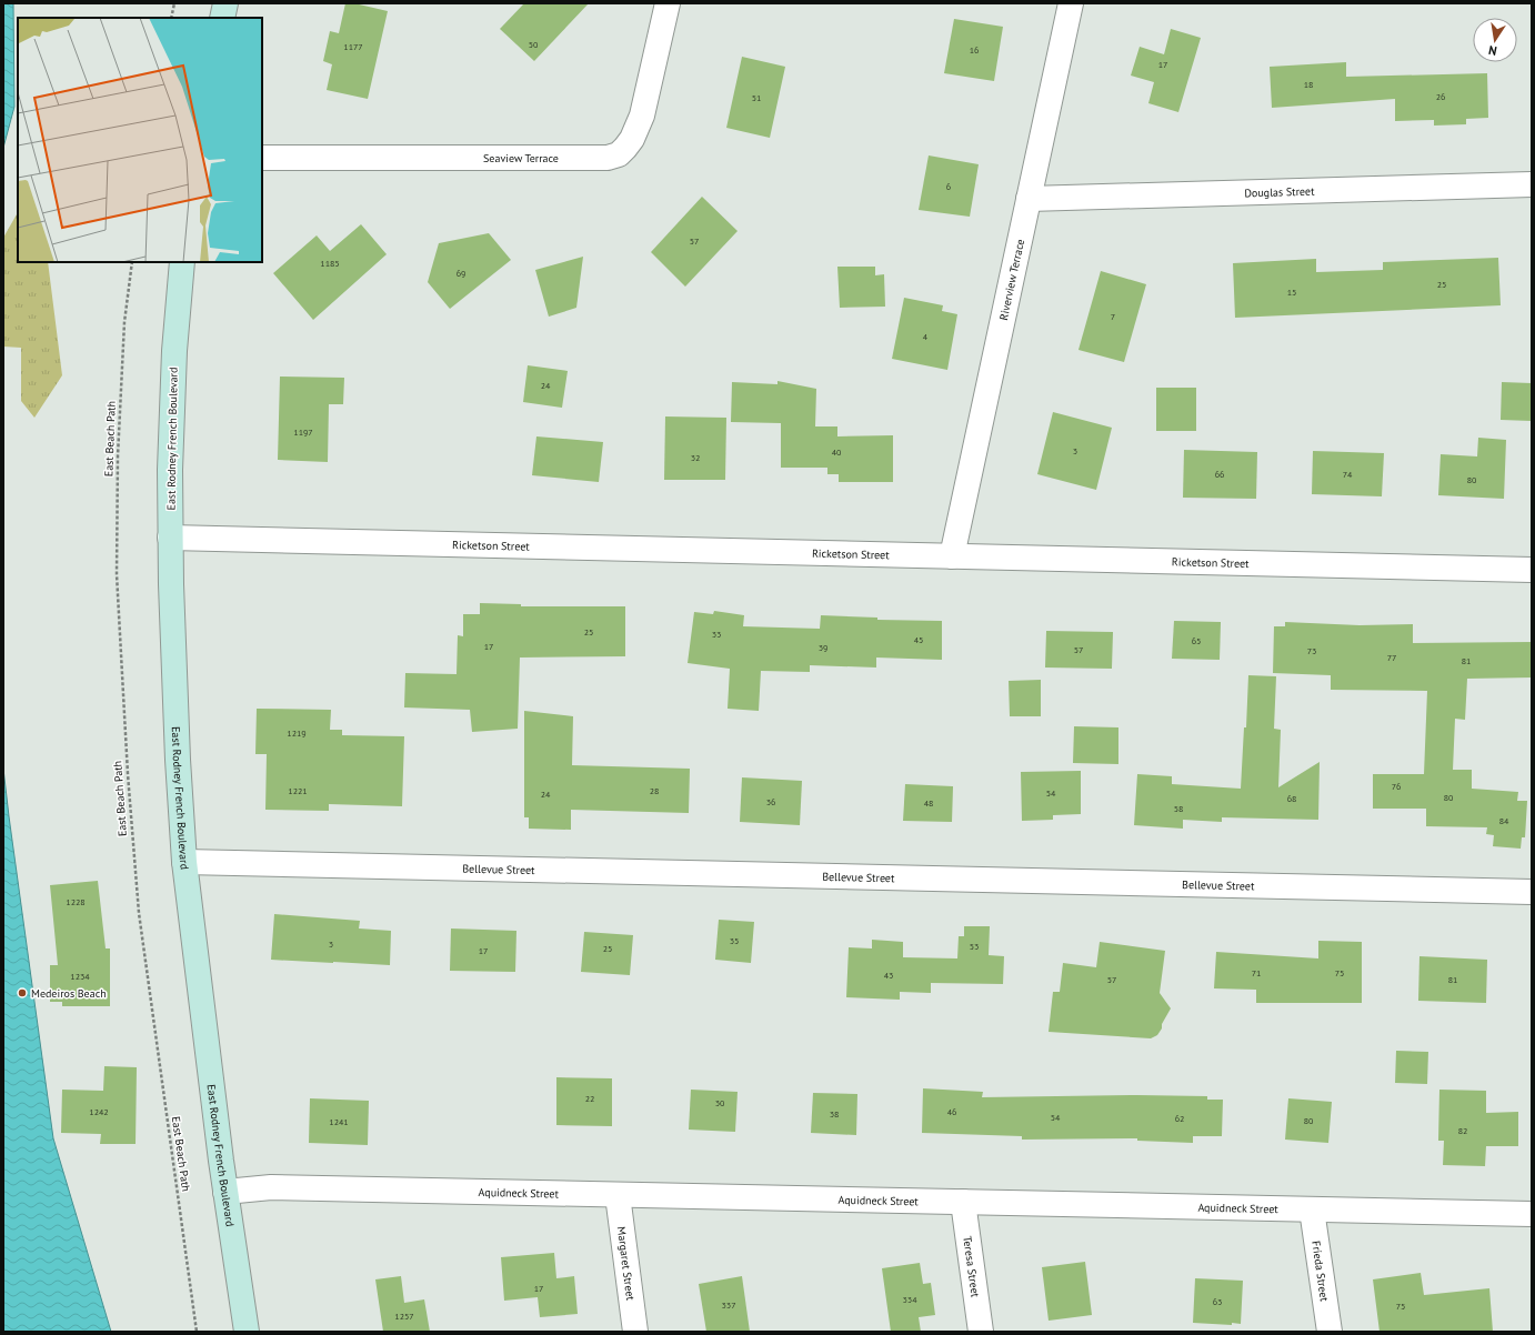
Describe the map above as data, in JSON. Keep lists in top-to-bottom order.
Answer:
{
  "streets": {
    "main road": ["East Rodney French Boulevard"],
    "street": [
      "Seaview Terrace",
      "Douglas Street",
      "Riverview Terrace",
      "Ricketson Street",
      "Bellevue Street",
      "Aquidneck Street",
      "Margaret Street",
      "Teresa Street",
      "Frieda Street"
    ],
    "path": ["East Beach Path"]
  },
  "crossings": [
    ["Douglas Street", "Riverview Terrace"],
    ["Riverview Terrace", "Ricketson Street"],
    ["East Rodney French Boulevard", "Ricketson Street"],
    ["East Rodney French Boulevard", "Bellevue Street"],
    ["East Rodney French Boulevard", "Aquidneck Street"],
    ["Aquidneck Street", "Margaret Street"],
    ["Aquidneck Street", "Teresa Street"],
    ["Aquidneck Street", "Frieda Street"]
  ],
  "places": ["Medeiros Beach"],
  "house_numbers": [
    "50",
    "1177",
    "16",
    "17",
    "18",
    "26",
    "51",
    "6",
    "57",
    "1185",
    "69",
    "25",
    "15",
    "7",
    "4",
    "24",
    "1197",
    "3",
    "40",
    "32",
    "66",
    "74",
    "80",
    "25",
    "33",
    "45",
    "65",
    "17",
    "39",
    "57",
    "73",
    "77",
    "81",
    "1219",
    "76",
    "1221",
    "28",
    "54",
    "24",
    "80",
    "68",
    "36",
    "48",
    "58",
    "84",
    "1228",
    "35",
    "3",
    "53",
    "25",
    "17",
    "71",
    "75",
    "43",
    "1234",
    "57",
    "81",
    "22",
    "30",
    "1242",
    "46",
    "38",
    "54",
    "62",
    "80",
    "1241",
    "82",
    "17",
    "334",
    "63",
    "337",
    "75",
    "1257"
  ],
  "north": "bottom"
}
